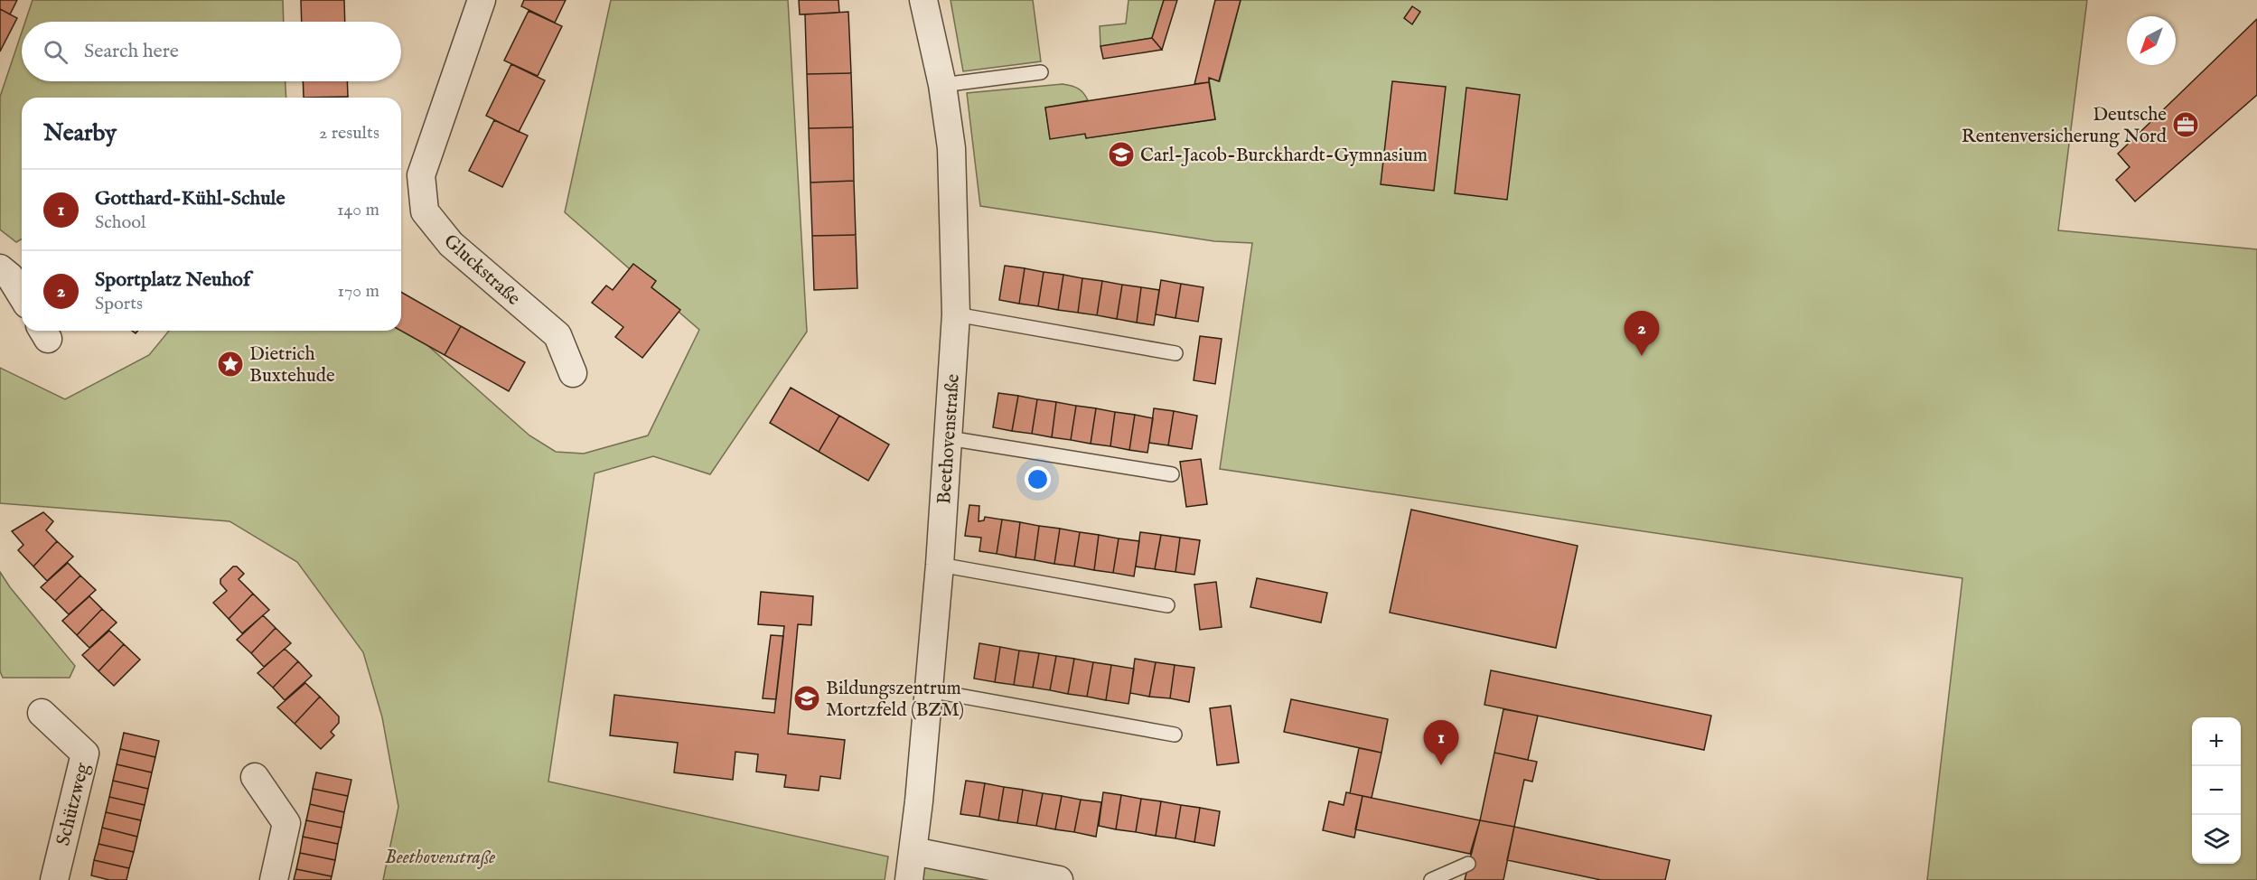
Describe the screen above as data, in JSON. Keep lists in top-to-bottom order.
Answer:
{
  "streets": {
    "street": ["Gluckstraße", "Beethovenstraße", "Schützweg"]
  },
  "parks": ["Beethovenstraße"],
  "places": {
    "office": ["Deutsche Rentenversicherung Nord"],
    "school or university": ["Carl-Jacob-Burckhardt-Gymnasium", "Bildungszentrum Mortzfeld (BZM)"],
    "place": ["Dietrich Buxtehude"]
  },
  "north": "bottom left",
  "page": {
    "search": "Search here",
    "heading": ["Nearby", "2 results"],
    "list": [
      {
        "mark": "1",
        "name": "Gotthard-Kühl-Schule",
        "note": "School",
        "value": "140 m"
      },
      {
        "mark": "2",
        "name": "Sportplatz Neuhof",
        "note": "Sports",
        "value": "170 m"
      }
    ],
    "pins": ["2", "1"],
    "map_buttons": ["+", "−"]
  }
}
